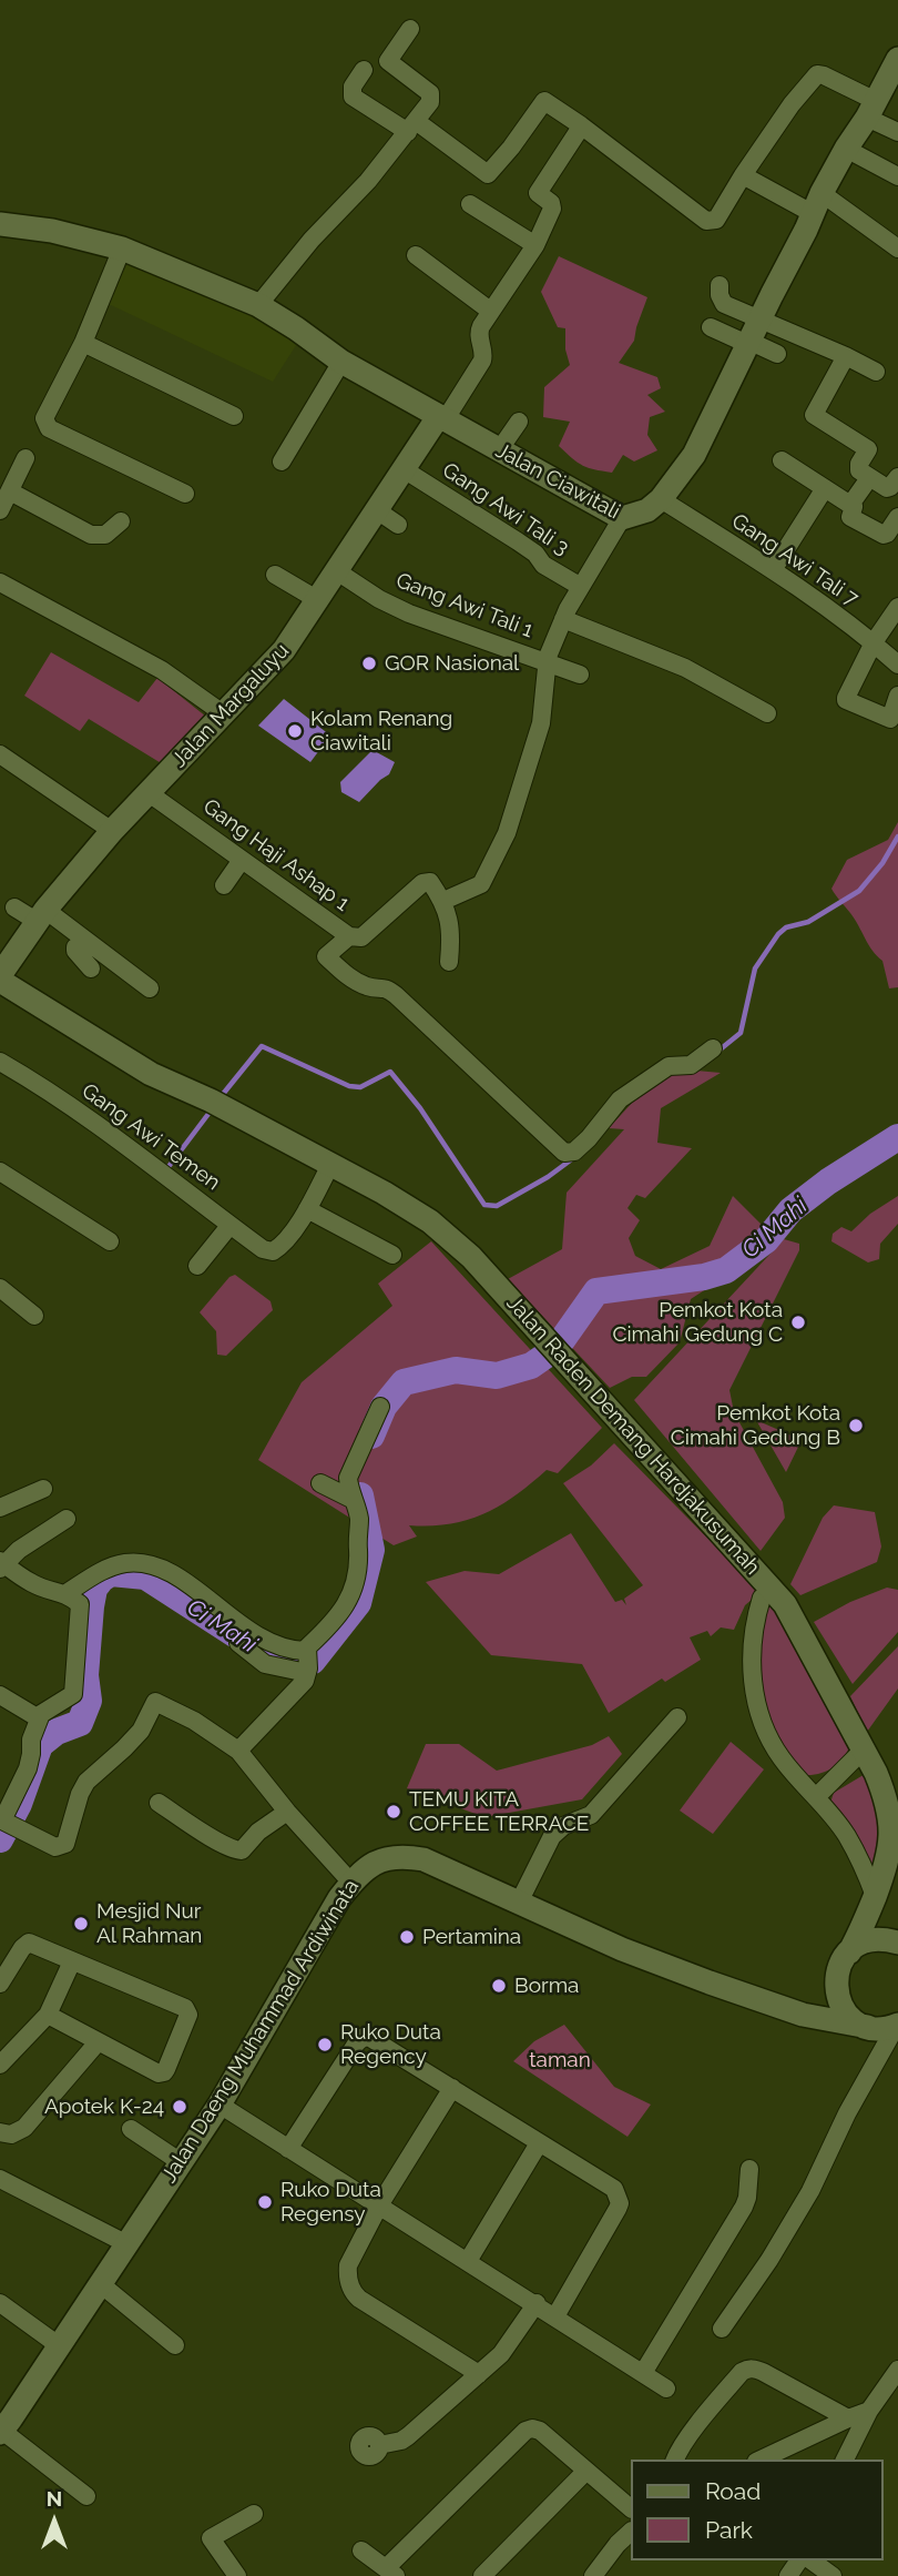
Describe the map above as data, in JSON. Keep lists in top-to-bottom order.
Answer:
{
  "streets": {
    "main road": [
      "Jalan Ciawitali",
      "Jalan Margaluyu",
      "Jalan Raden Demang Hardjakusumah",
      "Jalan Daeng Muhammad Ardiwinata"
    ],
    "street": [
      "Gang Awi Tali 3",
      "Gang Awi Tali 7",
      "Gang Awi Tali 1",
      "Gang Haji Ashap 1",
      "Gang Awi Temen"
    ]
  },
  "crossings": [
    ["Jalan Ciawitali", "Gang Awi Tali 7"],
    ["Jalan Ciawitali", "Jalan Margaluyu"],
    ["Gang Awi Tali 3", "Jalan Margaluyu"],
    ["Gang Awi Tali 1", "Jalan Margaluyu"],
    ["Jalan Margaluyu", "Gang Haji Ashap 1"],
    ["Jalan Margaluyu", "Jalan Raden Demang Hardjakusumah"]
  ],
  "water": ["Ci Mahi"],
  "parks": ["taman"],
  "places": [
    "GOR Nasional",
    "Kolam Renang Ciawitali",
    "Pemkot Kota Cimahi Gedung C",
    "Pemkot Kota Cimahi Gedung B",
    "TEMU KITA COFFEE TERRACE",
    "Mesjid Nur Al Rahman",
    "Pertamina",
    "Borma",
    "Ruko Duta Regency",
    "Apotek K-24",
    "Ruko Duta Regensy"
  ],
  "legend": ["Road", "Park"],
  "north": "top"
}
